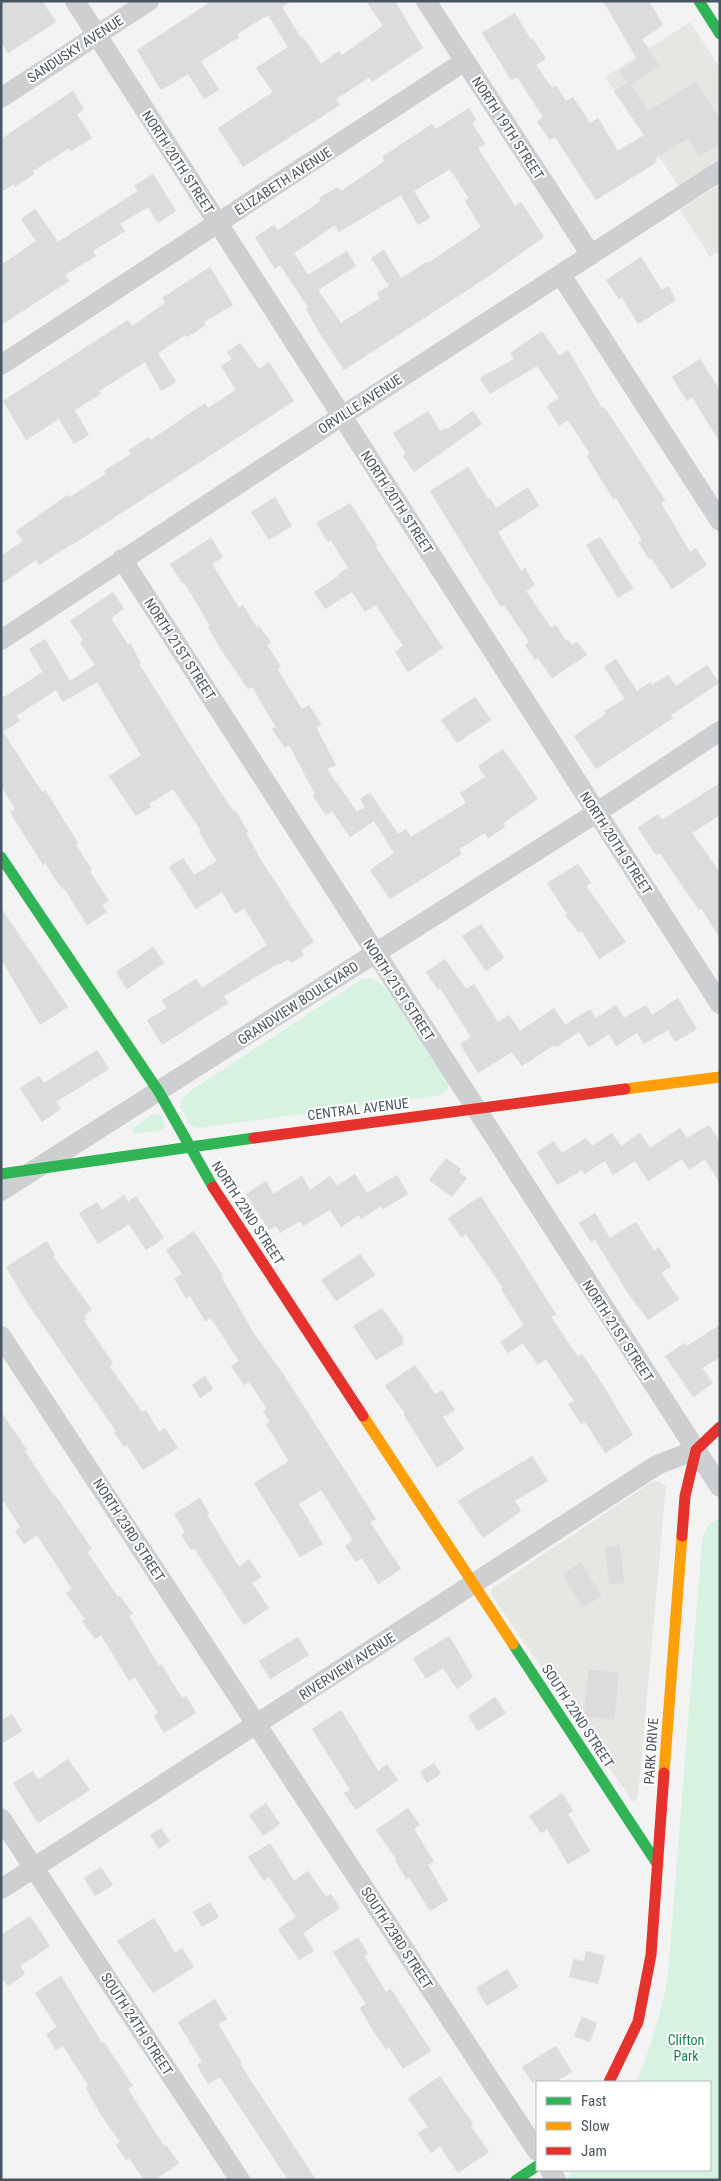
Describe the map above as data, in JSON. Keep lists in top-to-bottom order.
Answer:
{
  "streets": {
    "main road": [
      "CENTRAL AVENUE",
      "NORTH 22ND STREET",
      "SOUTH 22ND STREET",
      "PARK DRIVE"
    ],
    "street": [
      "SANDUSKY AVENUE",
      "NORTH 19TH STREET",
      "NORTH 20TH STREET",
      "ELIZABETH AVENUE",
      "ORVILLE AVENUE",
      "NORTH 21ST STREET",
      "GRANDVIEW BOULEVARD",
      "NORTH 23RD STREET",
      "RIVERVIEW AVENUE",
      "SOUTH 23RD STREET",
      "SOUTH 24TH STREET"
    ]
  },
  "crossings": [
    ["SANDUSKY AVENUE", "NORTH 20TH STREET"],
    ["NORTH 19TH STREET", "ELIZABETH AVENUE"],
    ["NORTH 19TH STREET", "ORVILLE AVENUE"],
    ["NORTH 20TH STREET", "ELIZABETH AVENUE"],
    ["NORTH 20TH STREET", "ORVILLE AVENUE"],
    ["NORTH 20TH STREET", "GRANDVIEW BOULEVARD"],
    ["ORVILLE AVENUE", "NORTH 21ST STREET"],
    ["NORTH 21ST STREET", "GRANDVIEW BOULEVARD"],
    ["NORTH 21ST STREET", "CENTRAL AVENUE"],
    ["NORTH 21ST STREET", "RIVERVIEW AVENUE"],
    ["NORTH 21ST STREET", "PARK DRIVE"],
    ["GRANDVIEW BOULEVARD", "CENTRAL AVENUE"],
    ["GRANDVIEW BOULEVARD", "NORTH 22ND STREET"],
    ["CENTRAL AVENUE", "NORTH 22ND STREET"],
    ["NORTH 22ND STREET", "RIVERVIEW AVENUE"],
    ["NORTH 22ND STREET", "SOUTH 22ND STREET"],
    ["NORTH 23RD STREET", "RIVERVIEW AVENUE"],
    ["NORTH 23RD STREET", "SOUTH 23RD STREET"],
    ["RIVERVIEW AVENUE", "SOUTH 22ND STREET"],
    ["RIVERVIEW AVENUE", "PARK DRIVE"],
    ["RIVERVIEW AVENUE", "SOUTH 23RD STREET"],
    ["RIVERVIEW AVENUE", "SOUTH 24TH STREET"],
    ["SOUTH 22ND STREET", "PARK DRIVE"]
  ],
  "parks": ["Clifton Park"],
  "legend": ["Fast", "Slow", "Jam"]
}
